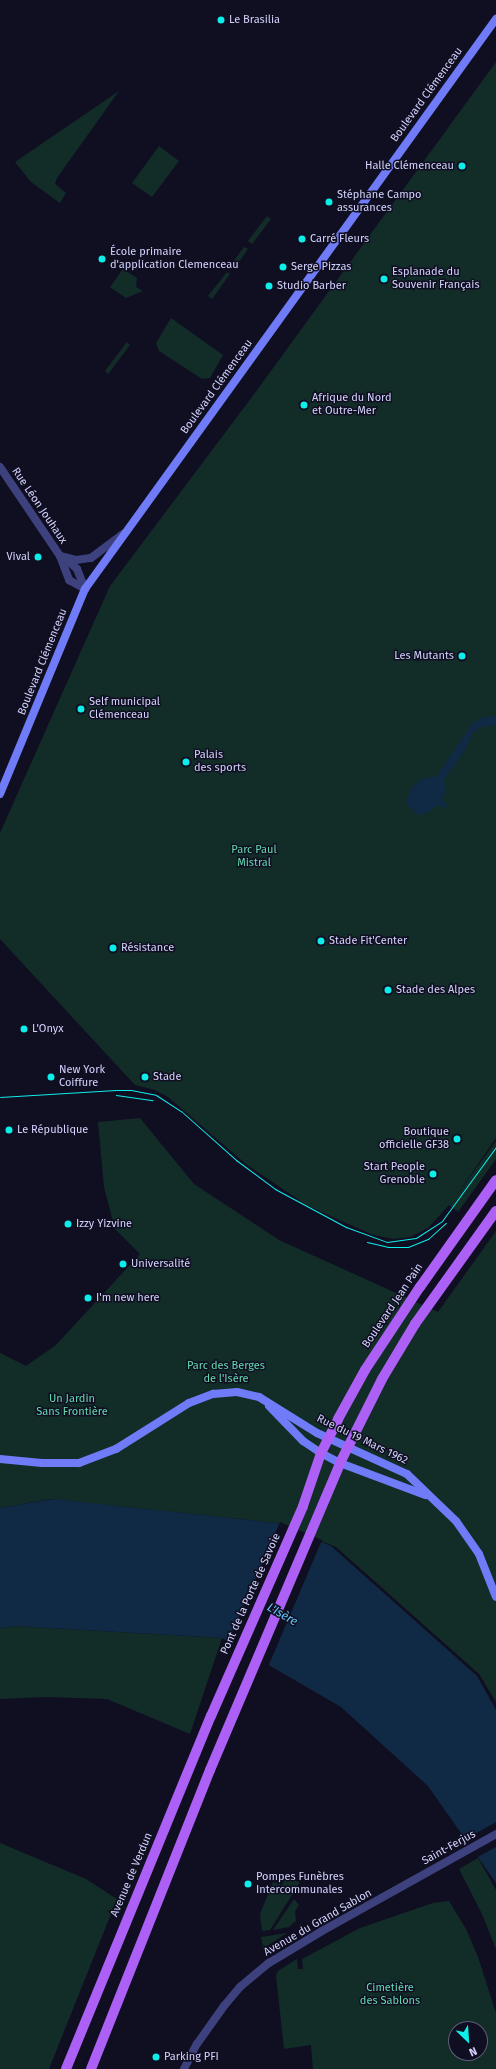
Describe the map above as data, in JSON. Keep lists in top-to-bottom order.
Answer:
{
  "streets": {
    "main road": [
      "Boulevard Clémenceau",
      "Boulevard Jean Pain",
      "Rue du 19 Mars 1962",
      "Pont de la Porte de Savoie",
      "Avenue de Verdun"
    ],
    "street": ["Rue Léon Jouhaux", "Saint-Ferjus", "Avenue du Grand Sablon"]
  },
  "crossings": [
    ["Boulevard Clémenceau", "Rue Léon Jouhaux"],
    ["Boulevard Jean Pain", "Rue du 19 Mars 1962"],
    ["Boulevard Jean Pain", "Pont de la Porte de Savoie"],
    ["Rue du 19 Mars 1962", "Pont de la Porte de Savoie"],
    ["Pont de la Porte de Savoie", "Avenue de Verdun"],
    ["Saint-Ferjus", "Avenue du Grand Sablon"]
  ],
  "water": ["L'Isère"],
  "parks": [
    "Parc Paul Mistral",
    "Parc des Berges de l'Isère",
    "Un Jardin Sans Frontière",
    "Cimetière des Sablons"
  ],
  "places": [
    "Le Brasilia",
    "Halle Clémenceau",
    "Stéphane Campo assurances",
    "Carré Fleurs",
    "École primaire d'application Clemenceau",
    "Serge Pizzas",
    "Esplanade du Souvenir Français",
    "Studio Barber",
    "Afrique du Nord et Outre-Mer",
    "Vival",
    "Les Mutants",
    "Self municipal Clémenceau",
    "Palais des sports",
    "Stade Fit'Center",
    "Résistance",
    "Stade des Alpes",
    "L'Onyx",
    "New York Coiffure",
    "Stade",
    "Le République",
    "Boutique officielle GF38",
    "Start People Grenoble",
    "Izzy Yizvine",
    "Universalité",
    "I'm new here",
    "Pompes Funèbres Intercommunales",
    "Parking PFI"
  ],
  "north": "bottom right"
}
